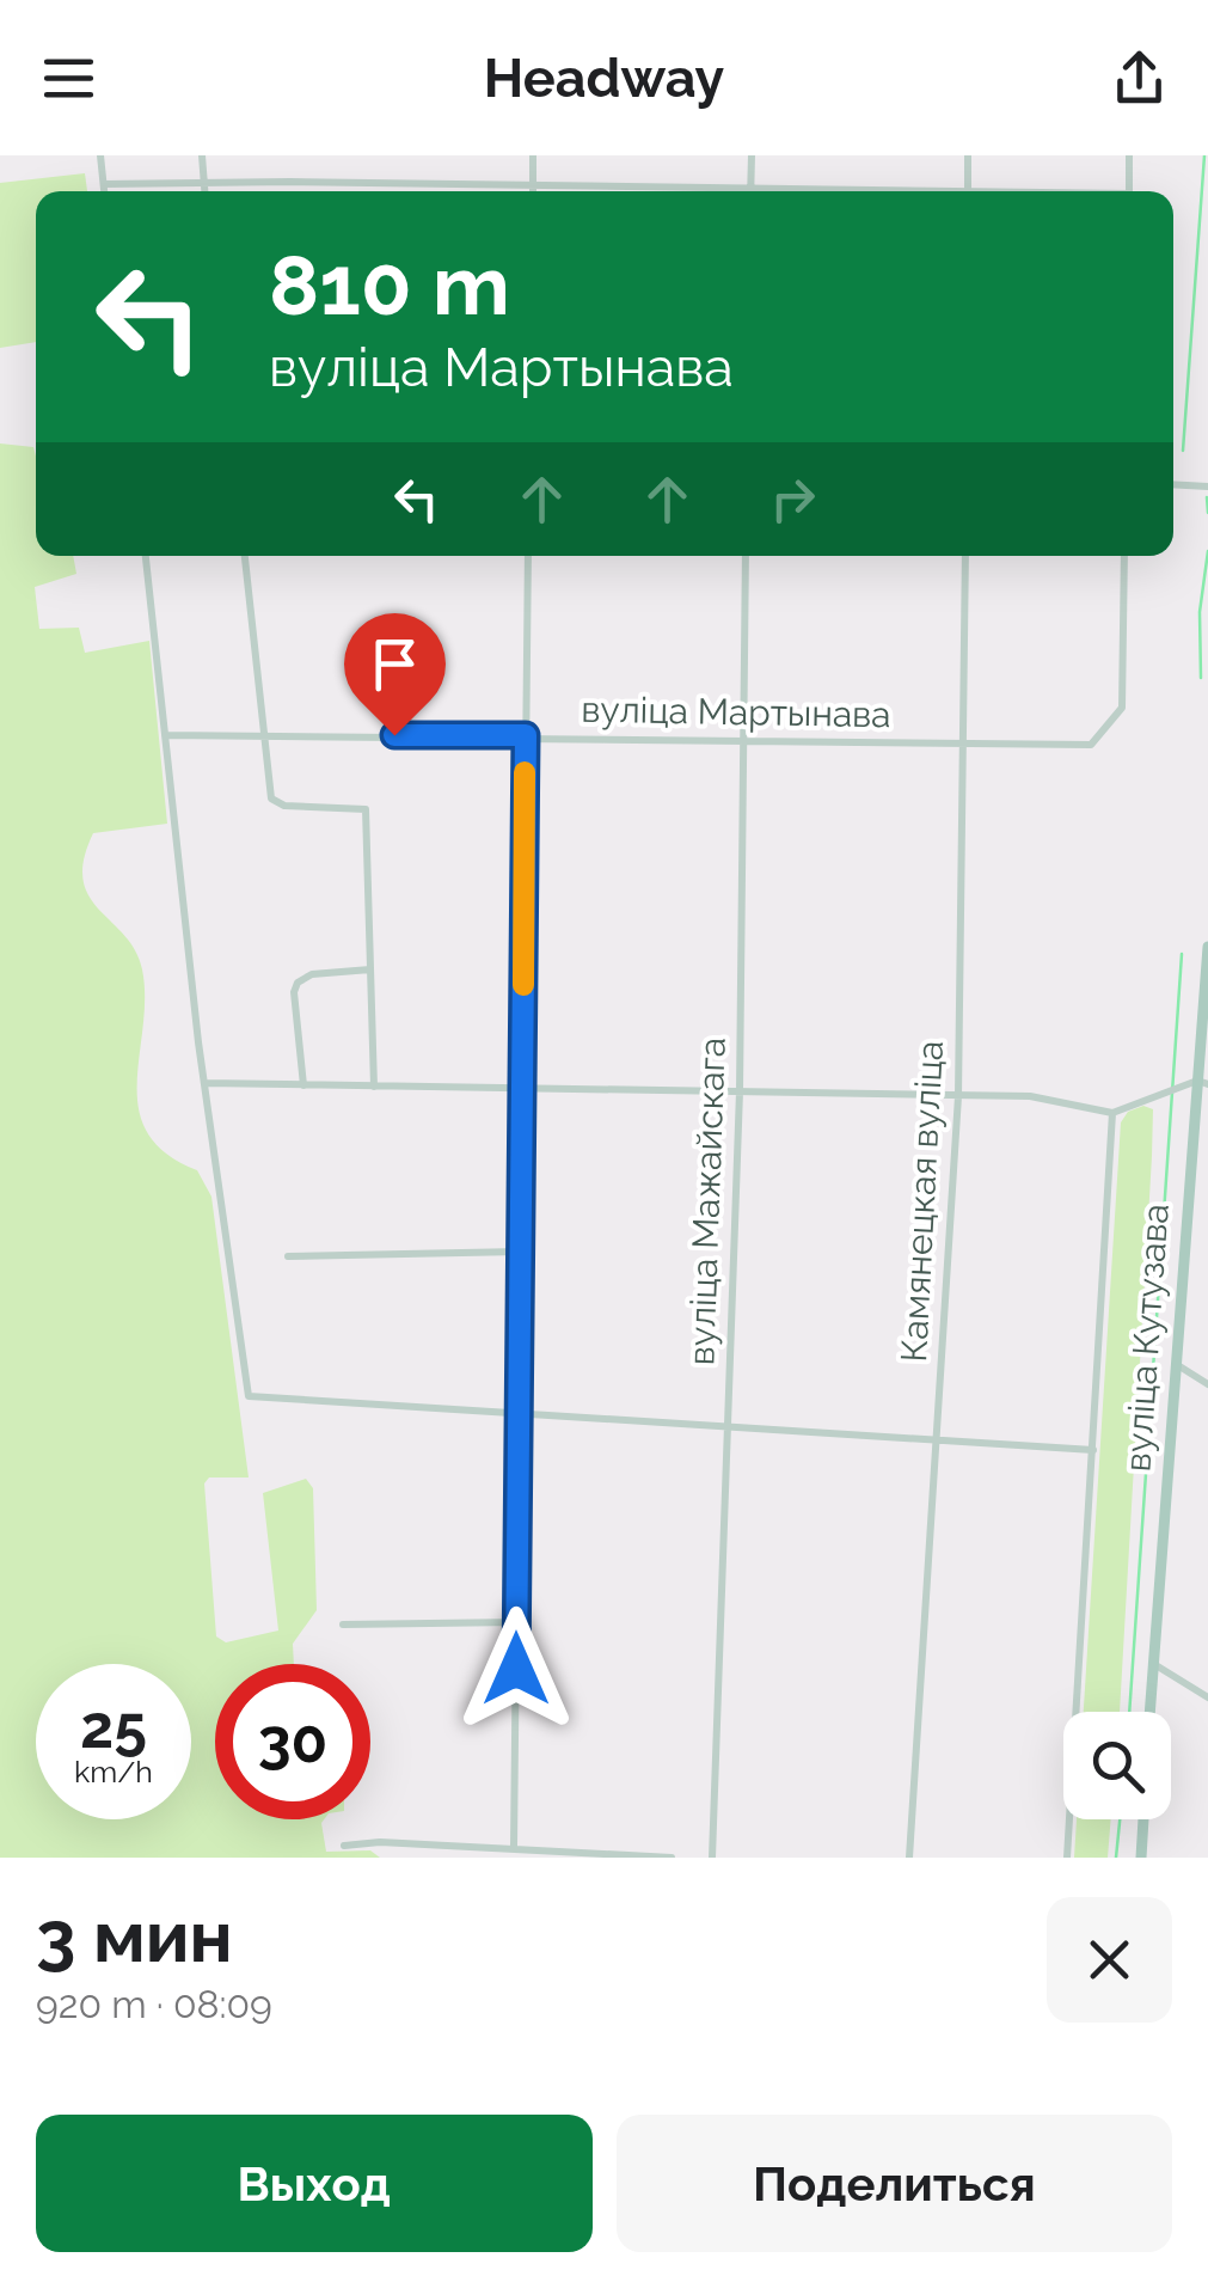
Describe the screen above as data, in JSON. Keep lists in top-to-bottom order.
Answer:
{
  "streets": {
    "main road": ["вуліца Кутузава"],
    "street": ["вуліца Мартынава", "вуліца Мажайскага", "Камянецкая вуліца"]
  },
  "crossings": [
    ["вуліца Мартынава", "вуліца Мажайскага"],
    ["вуліца Мартынава", "Камянецкая вуліца"]
  ],
  "page": {
    "header": "Headway",
    "turn": ["810 m", "вуліца Мартынава"],
    "speed": "25 km/h",
    "limit": "30",
    "heading": ["3 мин", "920 m · 08:09"],
    "buttons": ["Выход", "Поделиться"]
  }
}
